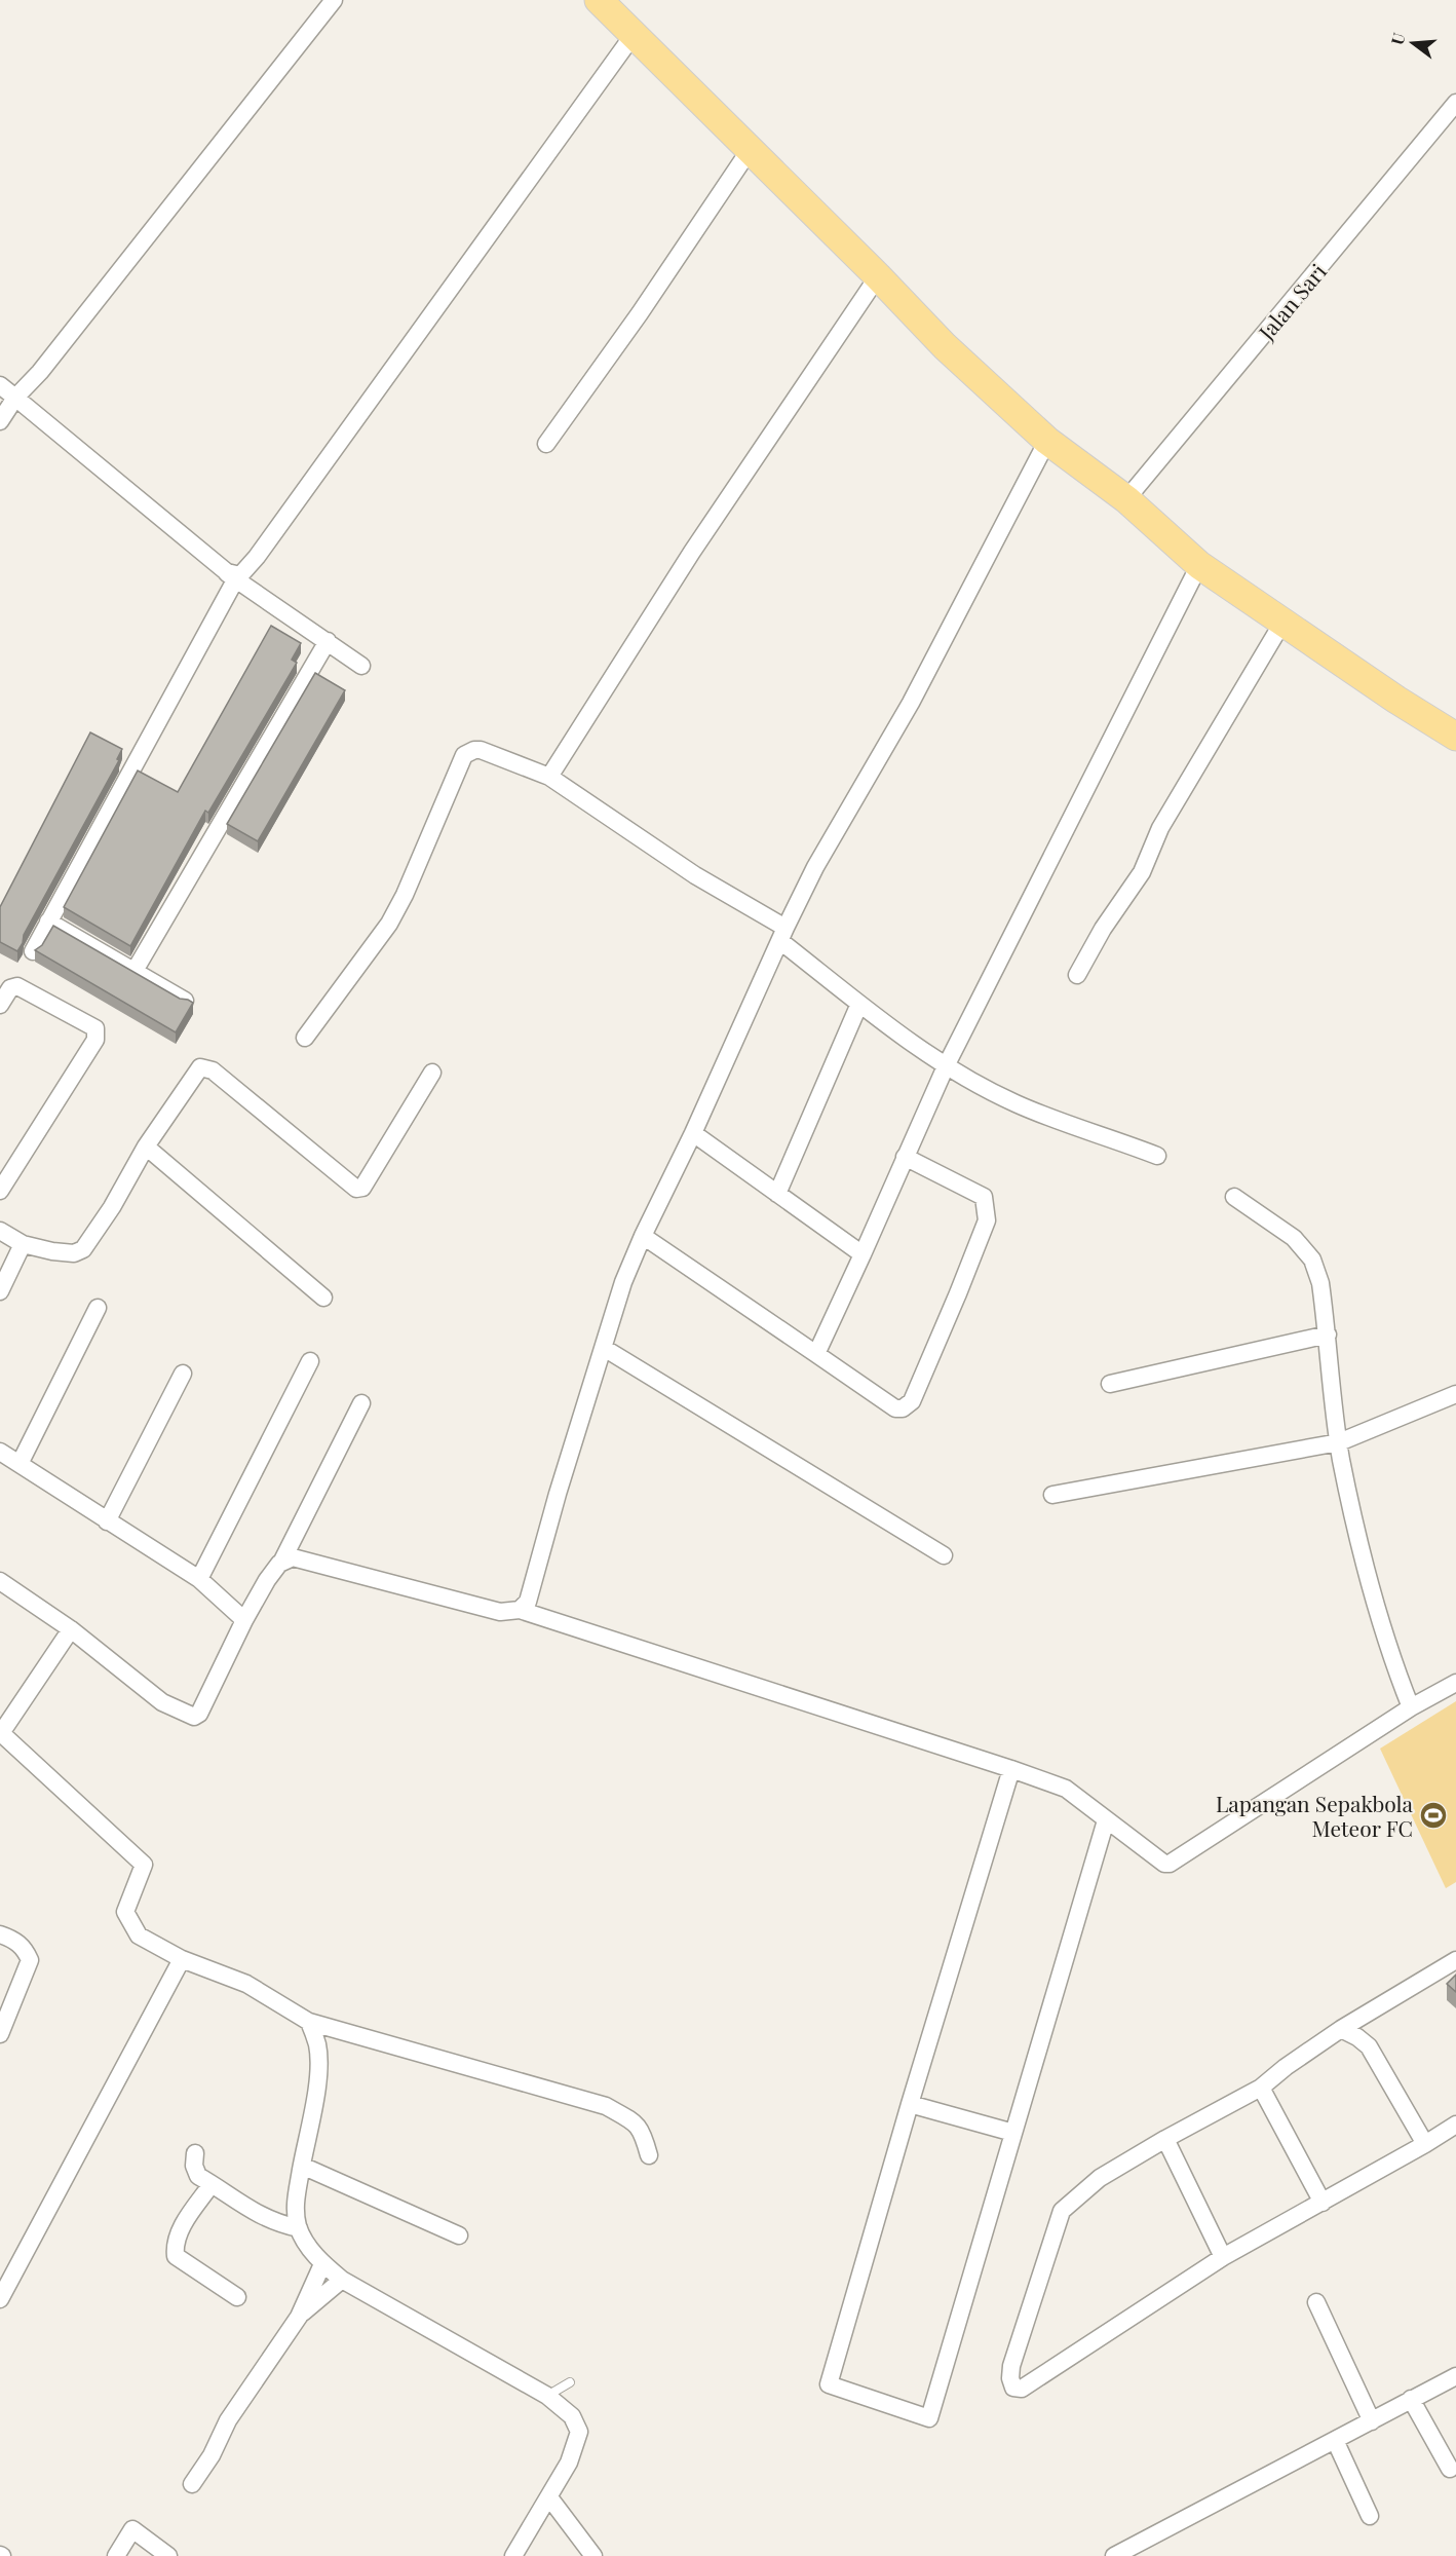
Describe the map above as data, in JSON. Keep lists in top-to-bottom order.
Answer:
{
  "streets": {
    "street": ["Jalan Sari"]
  },
  "places": {
    "sports": ["Lapangan Sepakbola Meteor FC"]
  },
  "north": "left"
}
